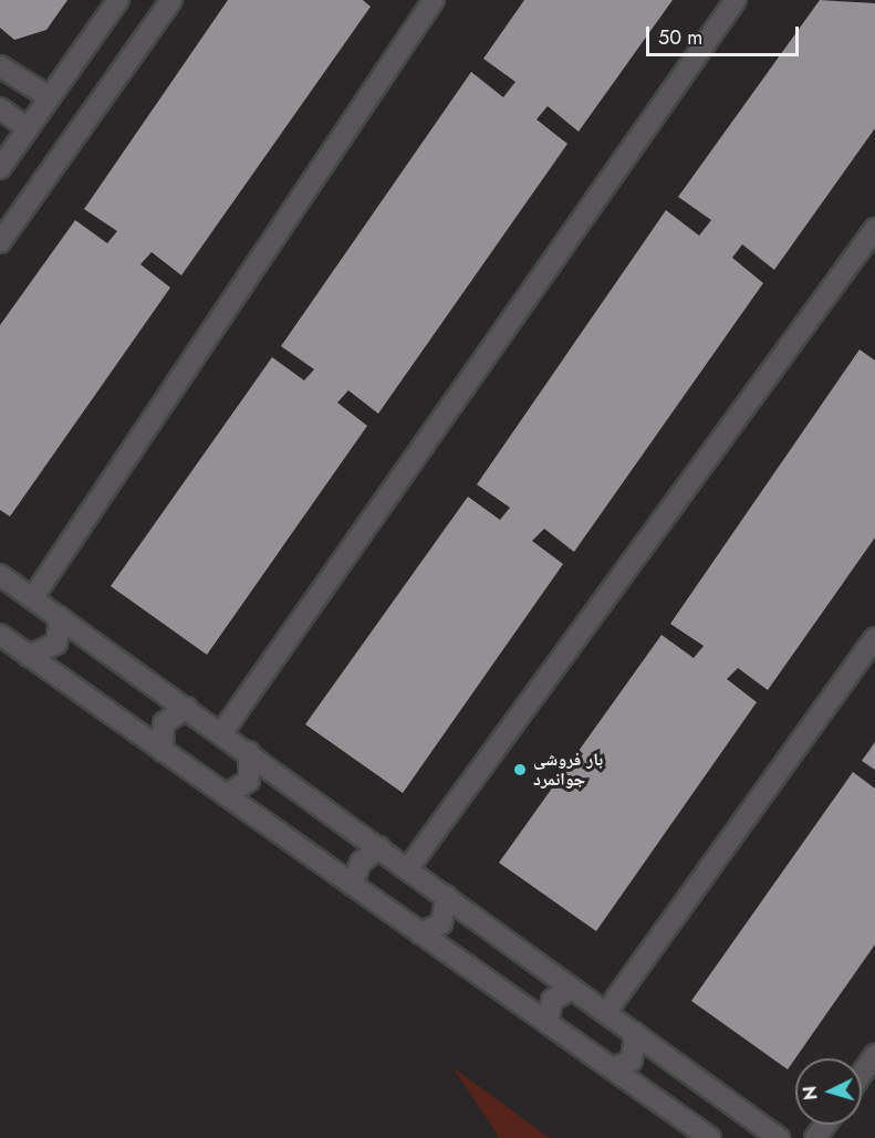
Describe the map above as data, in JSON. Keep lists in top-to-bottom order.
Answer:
{
  "places": ["بار فروشی جوانمرد"],
  "scale_bar": "50 m",
  "north": "left"
}
